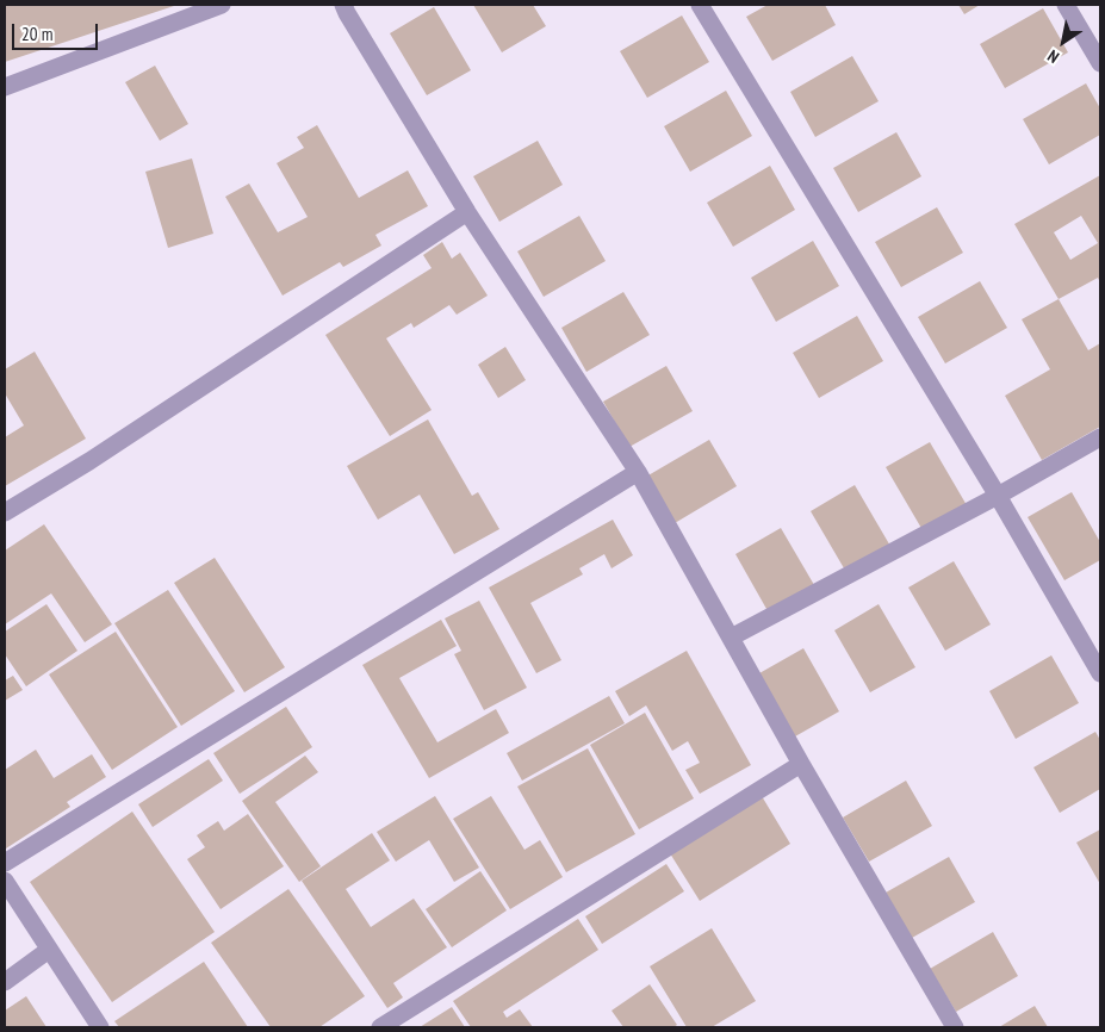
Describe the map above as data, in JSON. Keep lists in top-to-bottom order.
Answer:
{
  "scale_bar": "20 m",
  "north": "bottom left"
}
